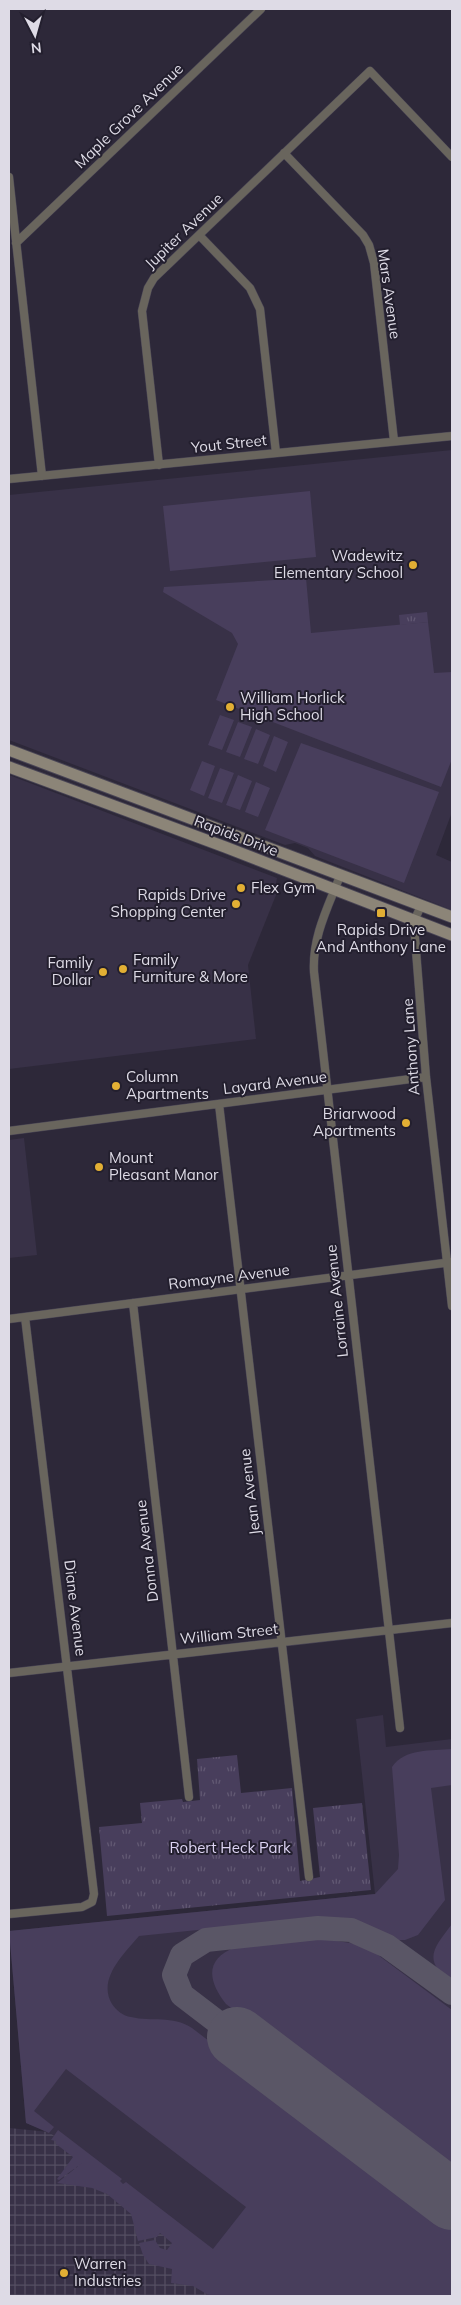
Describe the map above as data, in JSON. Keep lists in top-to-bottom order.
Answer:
{
  "streets": {
    "street": [
      "Maple Grove Avenue",
      "Jupiter Avenue",
      "Mars Avenue",
      "Yout Street",
      "Rapids Drive",
      "Anthony Lane",
      "Layard Avenue",
      "Romayne Avenue",
      "Lorraine Avenue",
      "Jean Avenue",
      "Donna Avenue",
      "Diane Avenue",
      "William Street"
    ]
  },
  "crossings": [
    ["Jupiter Avenue", "Mars Avenue"],
    ["Jupiter Avenue", "Yout Street"],
    ["Mars Avenue", "Yout Street"],
    ["Rapids Drive", "Anthony Lane"],
    ["Rapids Drive", "Lorraine Avenue"],
    ["Anthony Lane", "Layard Avenue"],
    ["Anthony Lane", "Romayne Avenue"],
    ["Layard Avenue", "Lorraine Avenue"],
    ["Layard Avenue", "Jean Avenue"],
    ["Romayne Avenue", "Lorraine Avenue"],
    ["Romayne Avenue", "Jean Avenue"],
    ["Romayne Avenue", "Donna Avenue"],
    ["Romayne Avenue", "Diane Avenue"],
    ["Lorraine Avenue", "William Street"],
    ["Jean Avenue", "William Street"],
    ["Donna Avenue", "William Street"],
    ["Diane Avenue", "William Street"]
  ],
  "parks": ["Robert Heck Park"],
  "places": {
    "other": [
      "Wadewitz Elementary School",
      "William Horlick High School",
      "Flex Gym",
      "Rapids Drive Shopping Center",
      "Family Furniture & More",
      "Family Dollar",
      "Column Apartments",
      "Briarwood Apartments",
      "Mount Pleasant Manor",
      "Warren Industries"
    ],
    "transit": ["Rapids Drive And Anthony Lane"]
  },
  "north": "bottom"
}
